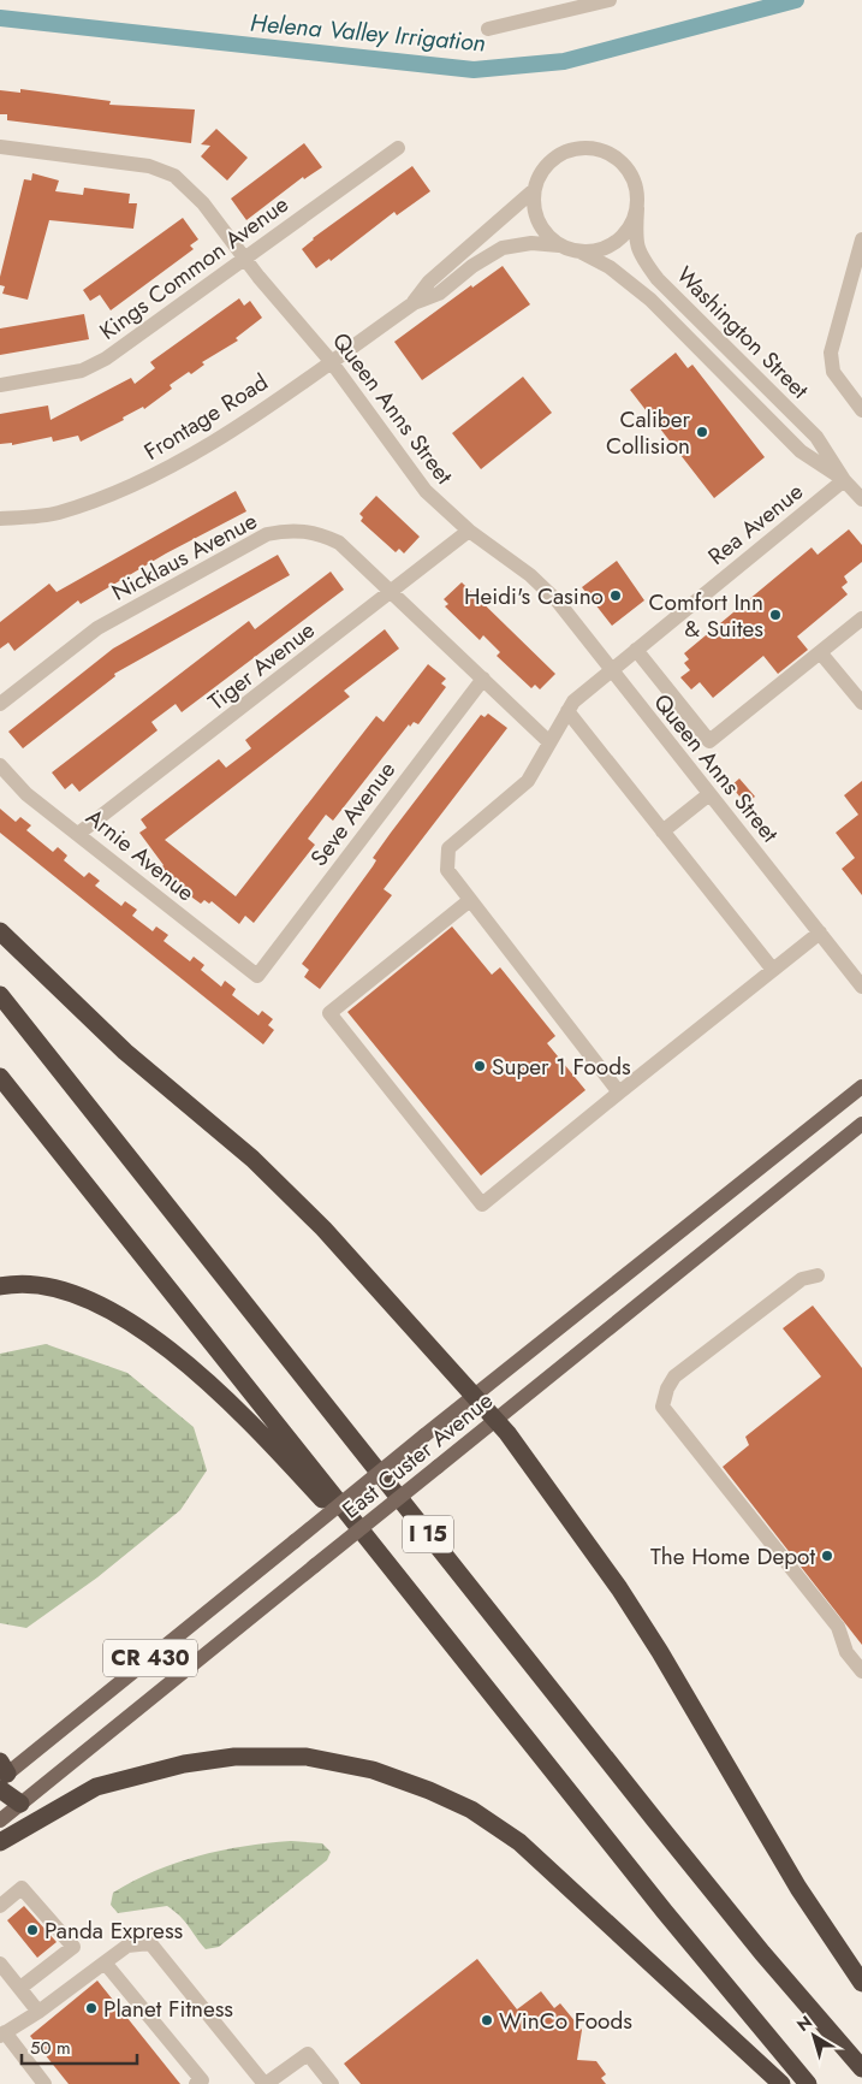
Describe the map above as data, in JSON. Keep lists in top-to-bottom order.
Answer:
{
  "streets": {
    "highway": ["I 15"],
    "main road": ["East Custer Avenue", "CR 430"],
    "street": [
      "Kings Common Avenue",
      "Washington Street",
      "Queen Anns Street",
      "Frontage Road",
      "Rea Avenue",
      "Nicklaus Avenue",
      "Tiger Avenue",
      "Seve Avenue",
      "Arnie Avenue"
    ]
  },
  "crossings": [
    ["Kings Common Avenue", "Queen Anns Street"],
    ["Washington Street", "Frontage Road"],
    ["Washington Street", "Rea Avenue"],
    ["Queen Anns Street", "Frontage Road"],
    ["Queen Anns Street", "Rea Avenue"],
    ["Queen Anns Street", "Tiger Avenue"],
    ["Rea Avenue", "Nicklaus Avenue"],
    ["Nicklaus Avenue", "Tiger Avenue"],
    ["Nicklaus Avenue", "Seve Avenue"],
    ["Tiger Avenue", "Arnie Avenue"],
    ["Seve Avenue", "Arnie Avenue"]
  ],
  "water": ["Helena Valley Irrigation"],
  "places": [
    "Caliber Collision",
    "Heidi's Casino",
    "Comfort Inn & Suites",
    "Super 1 Foods",
    "The Home Depot",
    "Panda Express",
    "Planet Fitness",
    "WinCo Foods"
  ],
  "scale_bar": "50 m",
  "north": "top left"
}
